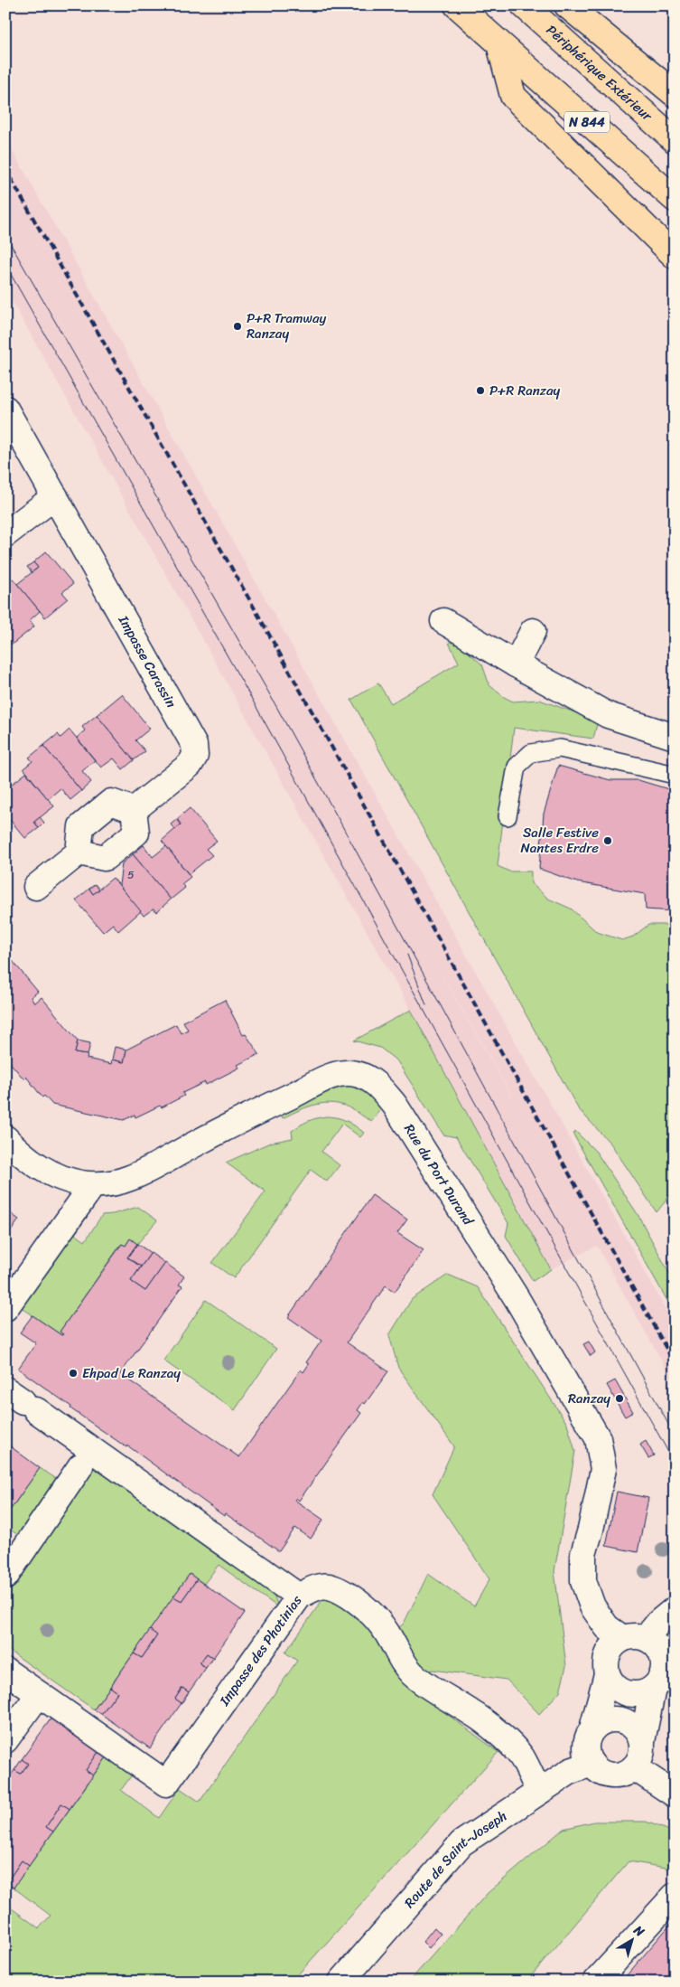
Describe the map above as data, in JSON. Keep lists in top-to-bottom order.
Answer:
{
  "streets": {
    "highway": ["Périphérique Extérieur", "N 844"],
    "street": [
      "Impasse Carassin",
      "Rue du Port Durand",
      "Impasse des Photinias",
      "Route de Saint-Joseph"
    ]
  },
  "crossings": [
    ["Impasse des Photinias", "Route de Saint-Joseph"]
  ],
  "places": [
    "P+R Tramway Ranzay",
    "P+R Ranzay",
    "Salle Festive Nantes Erdre",
    "Ehpad Le Ranzay",
    "Ranzay"
  ],
  "house_numbers": ["5"],
  "north": "top right"
}
